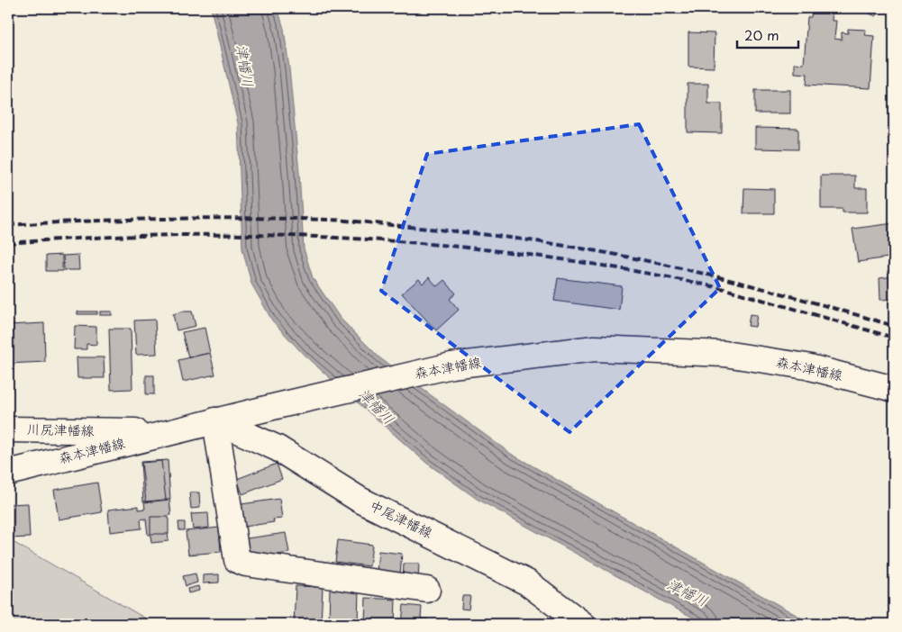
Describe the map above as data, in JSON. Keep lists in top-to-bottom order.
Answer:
{
  "streets": {
    "main road": ["森本津幡線", "川尻津幡線", "中尾津幡線"]
  },
  "crossings": [
    ["森本津幡線", "川尻津幡線"],
    ["森本津幡線", "中尾津幡線"]
  ],
  "water": ["津幡川"],
  "scale_bar": "20 m"
}
